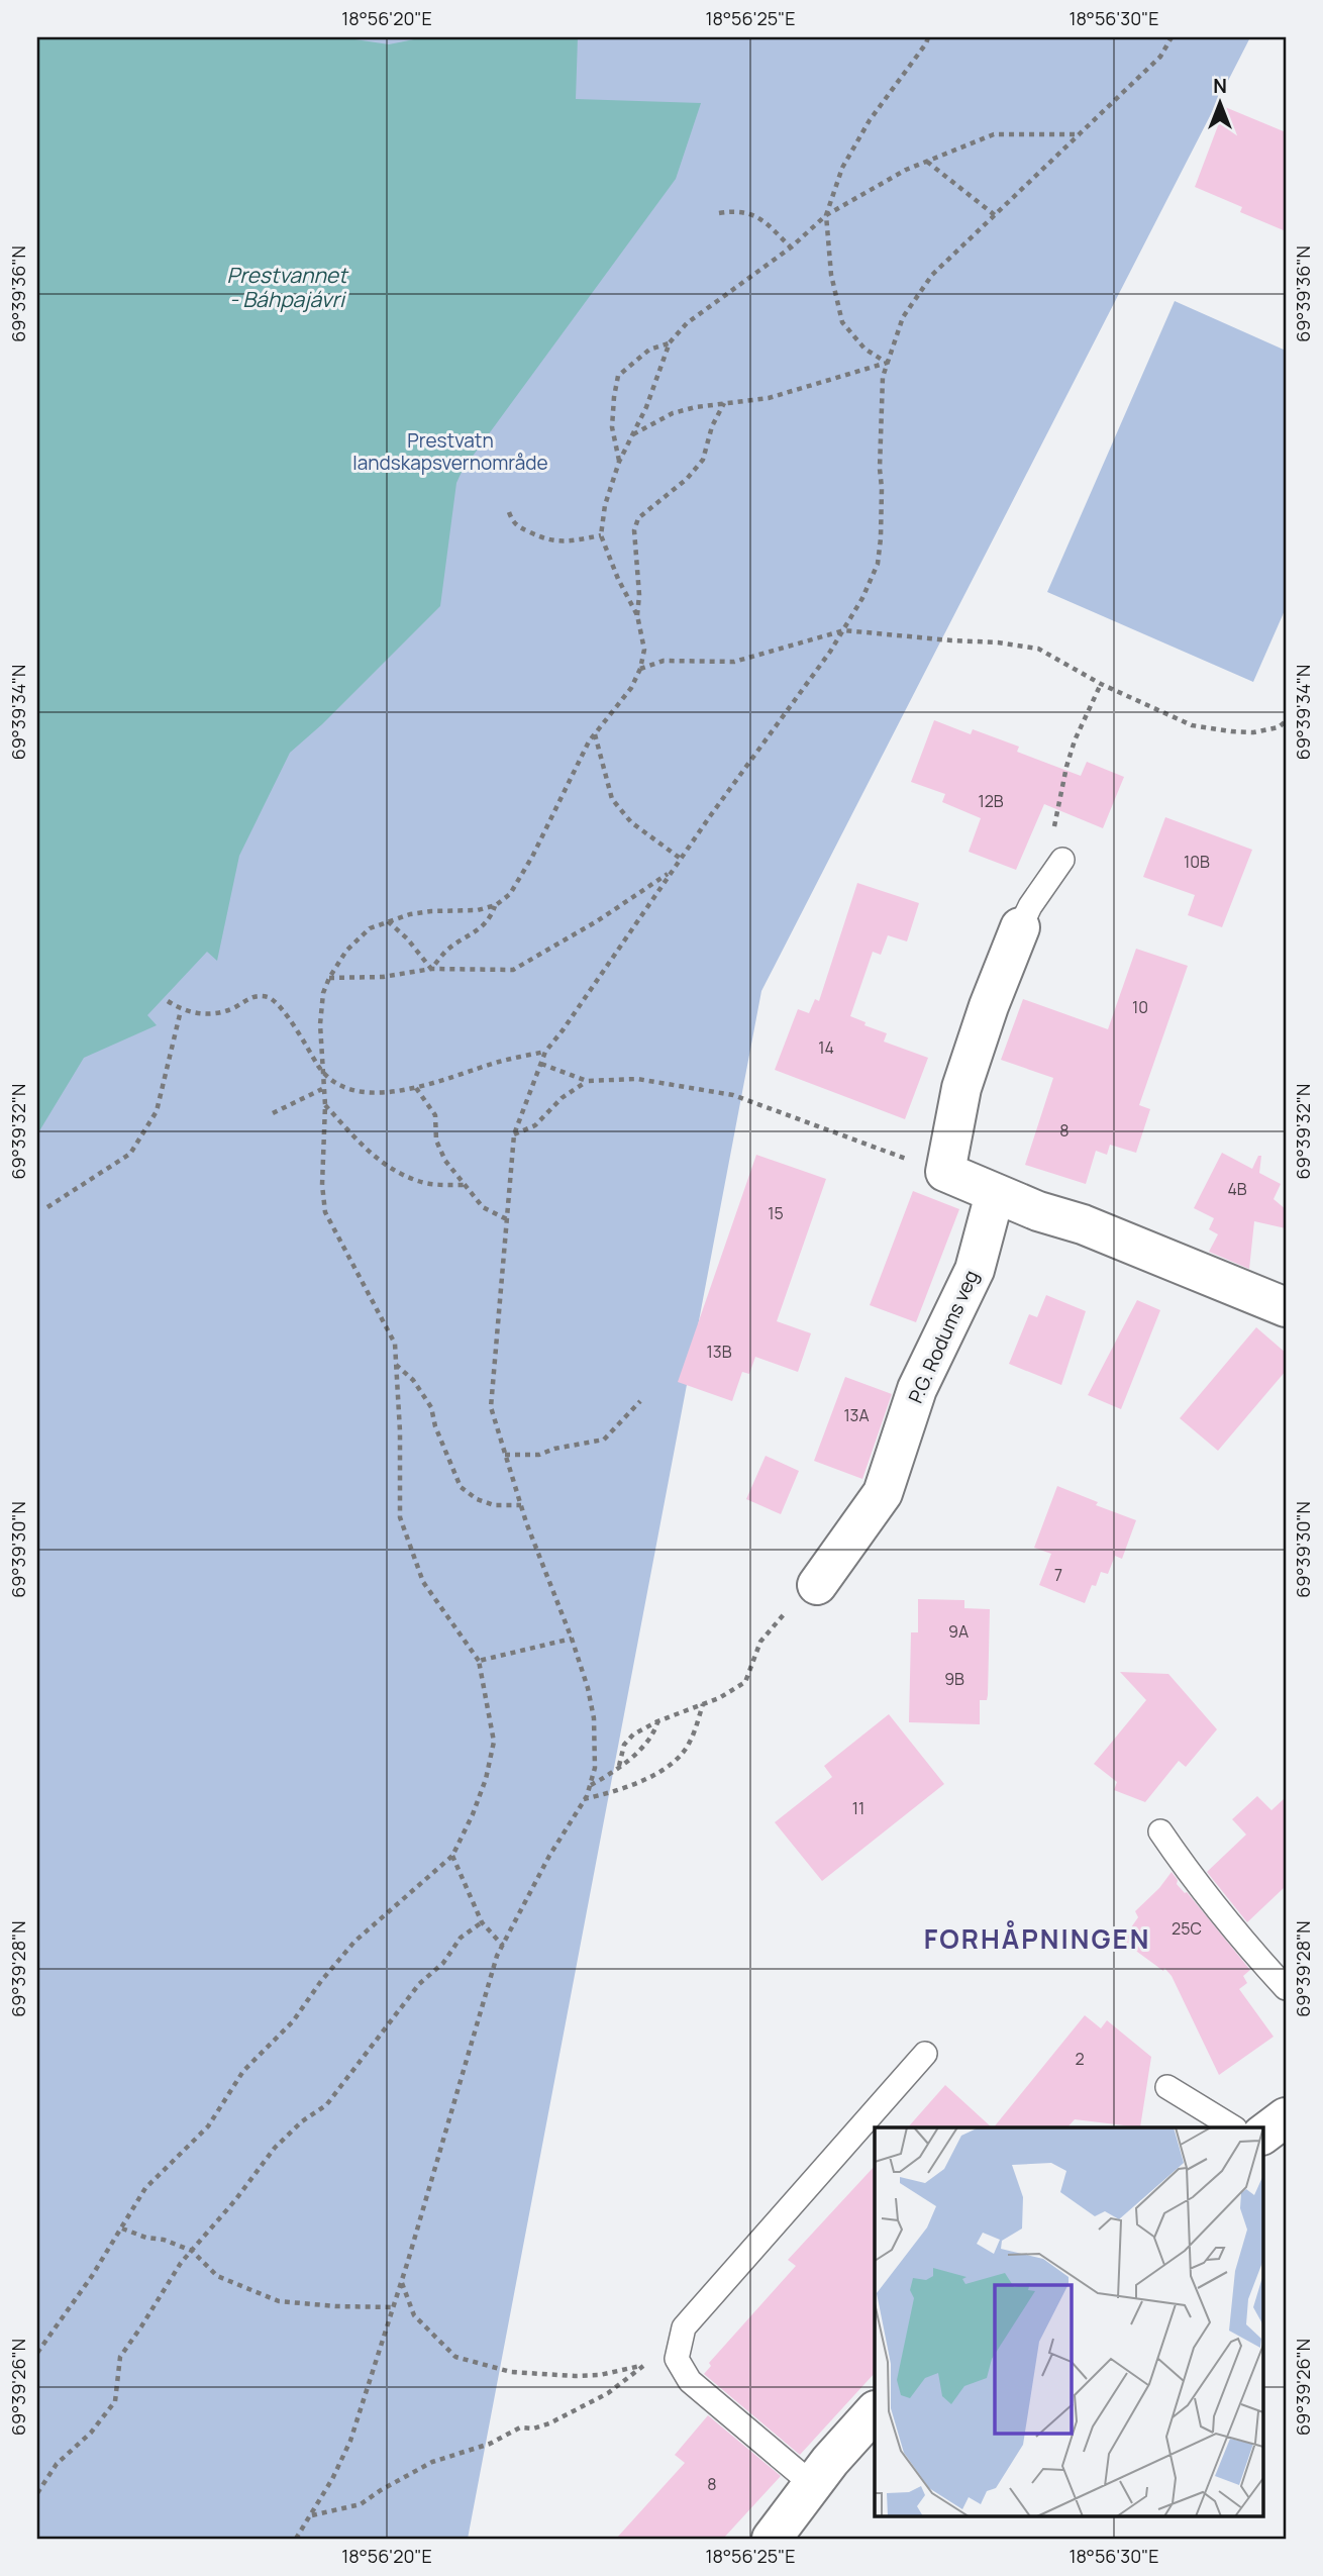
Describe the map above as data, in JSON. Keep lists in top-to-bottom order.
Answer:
{
  "streets": {
    "street": ["P.G. Rodums veg"]
  },
  "districts": ["FORHÅPNINGEN"],
  "water": ["Prestvannet - Báhpajávri"],
  "parks": ["Prestvatn landskapsvernområde"],
  "house_numbers": [
    "12B",
    "10B",
    "10",
    "14",
    "8",
    "4B",
    "15",
    "13B",
    "13A",
    "7",
    "9A",
    "9B",
    "11",
    "25C",
    "2",
    "8"
  ],
  "north": "top",
  "coordinates": [
    "18°56'20\"E",
    "18°56'25\"E",
    "18°56'30\"E",
    "69°39'36\"N",
    "69°39'34\"N",
    "69°39'32\"N",
    "69°39'30\"N",
    "69°39'28\"N",
    "69°39'26\"N"
  ]
}
